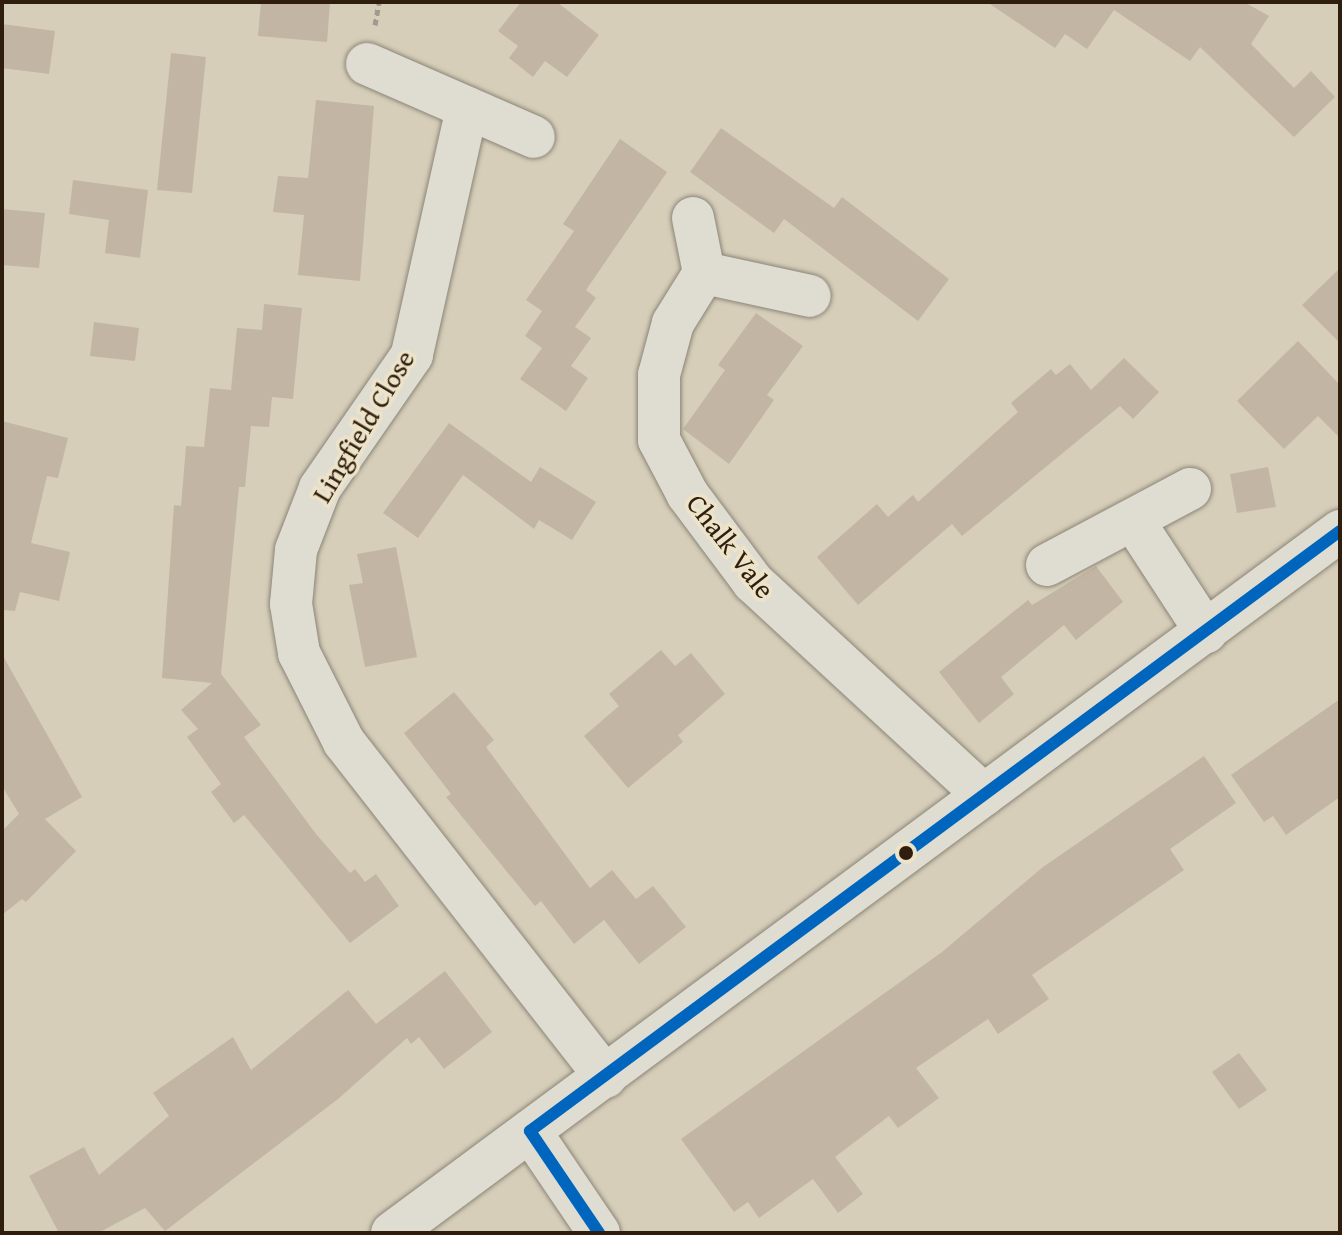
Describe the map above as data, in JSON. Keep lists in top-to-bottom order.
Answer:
{
  "streets": {
    "street": ["Lingfield Close", "Chalk Vale"]
  }
}
